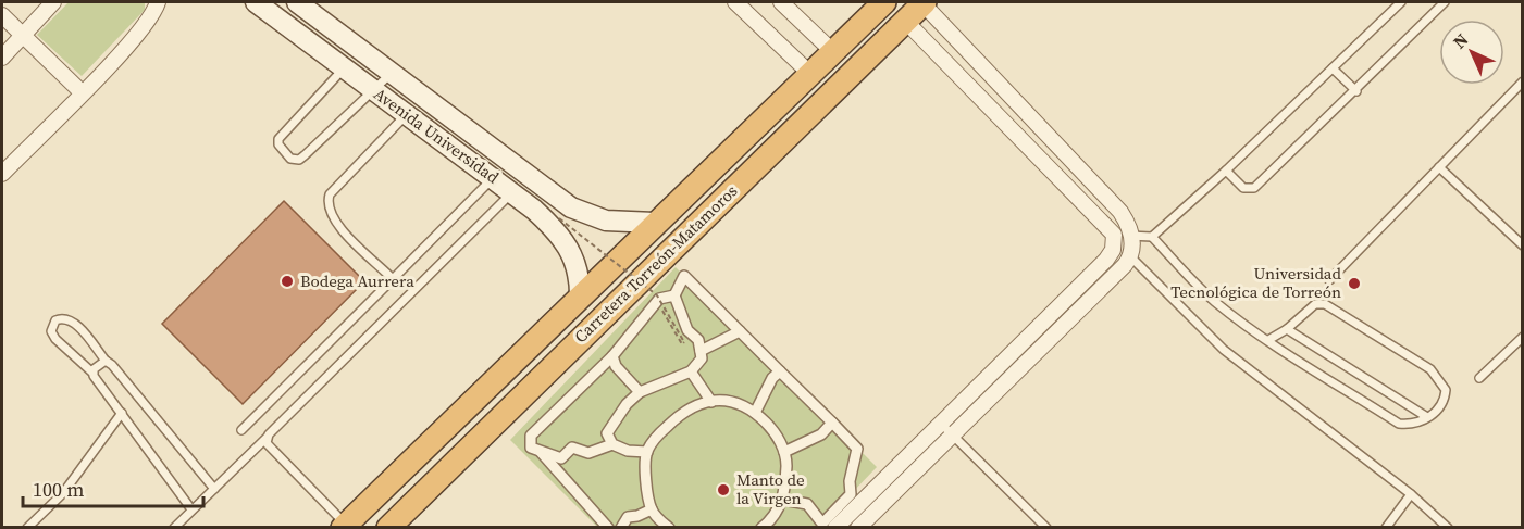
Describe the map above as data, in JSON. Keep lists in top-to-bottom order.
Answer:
{
  "streets": {
    "highway": ["Carretera Torreón-Matamoros"],
    "main road": ["Avenida Universidad"]
  },
  "places": ["Bodega Aurrera", "Universidad Tecnológica de Torreón", "Manto de la Virgen"],
  "scale_bar": "100 m",
  "north": "top left"
}
